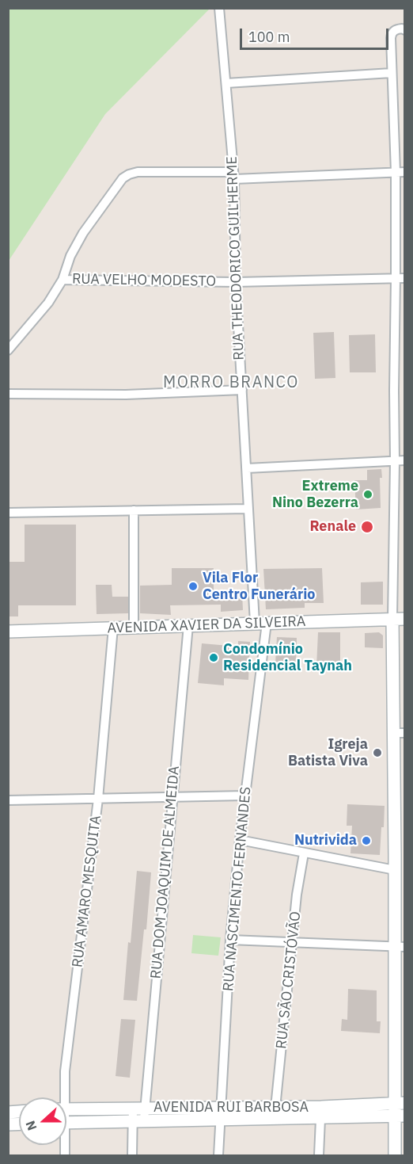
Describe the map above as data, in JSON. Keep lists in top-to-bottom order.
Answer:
{
  "streets": {
    "main road": ["AVENIDA XAVIER DA SILVEIRA", "AVENIDA RUI BARBOSA"],
    "street": [
      "RUA THEODORICO GUILHERME",
      "RUA VELHO MODESTO",
      "RUA DOM JOAQUIM DE ALMEIDA",
      "RUA NASCIMENTO FERNANDES",
      "RUA AMARO MESQUITA",
      "RUA SÃO CRISTÓVÃO"
    ]
  },
  "crossings": [
    ["RUA THEODORICO GUILHERME", "RUA VELHO MODESTO"],
    ["RUA THEODORICO GUILHERME", "AVENIDA XAVIER DA SILVEIRA"],
    ["RUA THEODORICO GUILHERME", "RUA NASCIMENTO FERNANDES"],
    ["AVENIDA XAVIER DA SILVEIRA", "RUA DOM JOAQUIM DE ALMEIDA"],
    ["AVENIDA XAVIER DA SILVEIRA", "RUA NASCIMENTO FERNANDES"],
    ["AVENIDA XAVIER DA SILVEIRA", "RUA AMARO MESQUITA"],
    ["RUA DOM JOAQUIM DE ALMEIDA", "AVENIDA RUI BARBOSA"],
    ["RUA NASCIMENTO FERNANDES", "AVENIDA RUI BARBOSA"],
    ["RUA SÃO CRISTÓVÃO", "AVENIDA RUI BARBOSA"]
  ],
  "districts": ["MORRO BRANCO"],
  "places": [
    "Extreme Nino Bezerra",
    "Renale",
    "Vila Flor Centro Funerário",
    "Condomínio Residencial Taynah",
    "Igreja Batista Viva",
    "Nutrivida"
  ],
  "scale_bar": "100 m",
  "north": "left"
}
